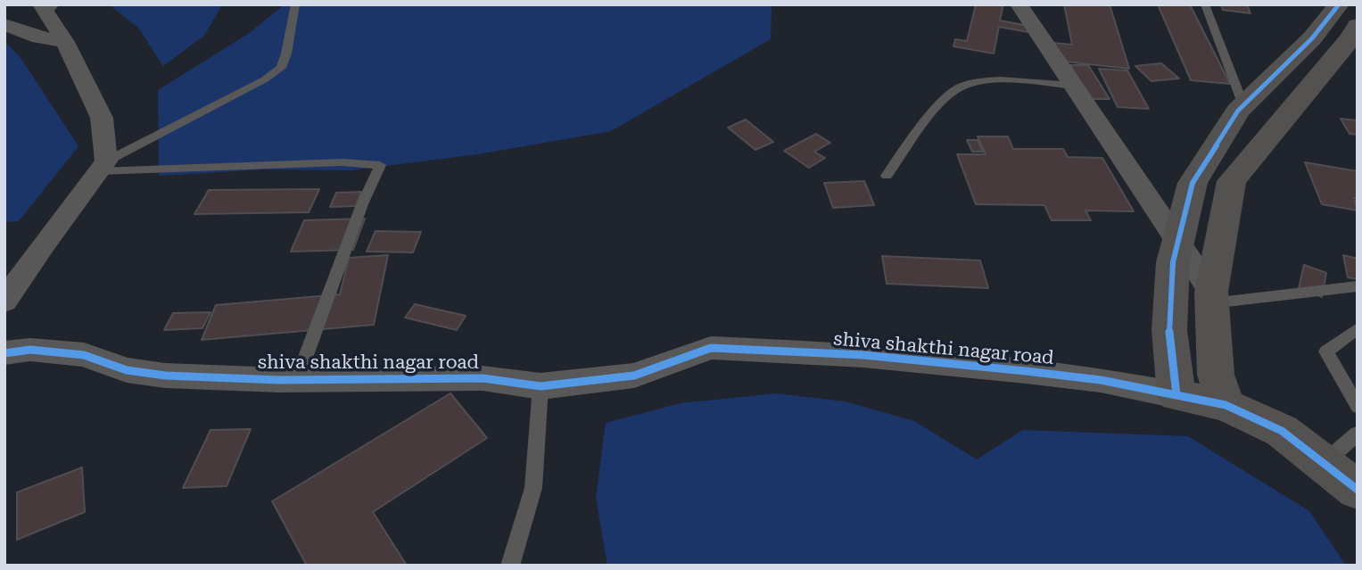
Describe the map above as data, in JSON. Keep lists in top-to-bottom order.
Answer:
{
  "streets": {
    "street": ["shiva shakthi nagar road"]
  }
}
